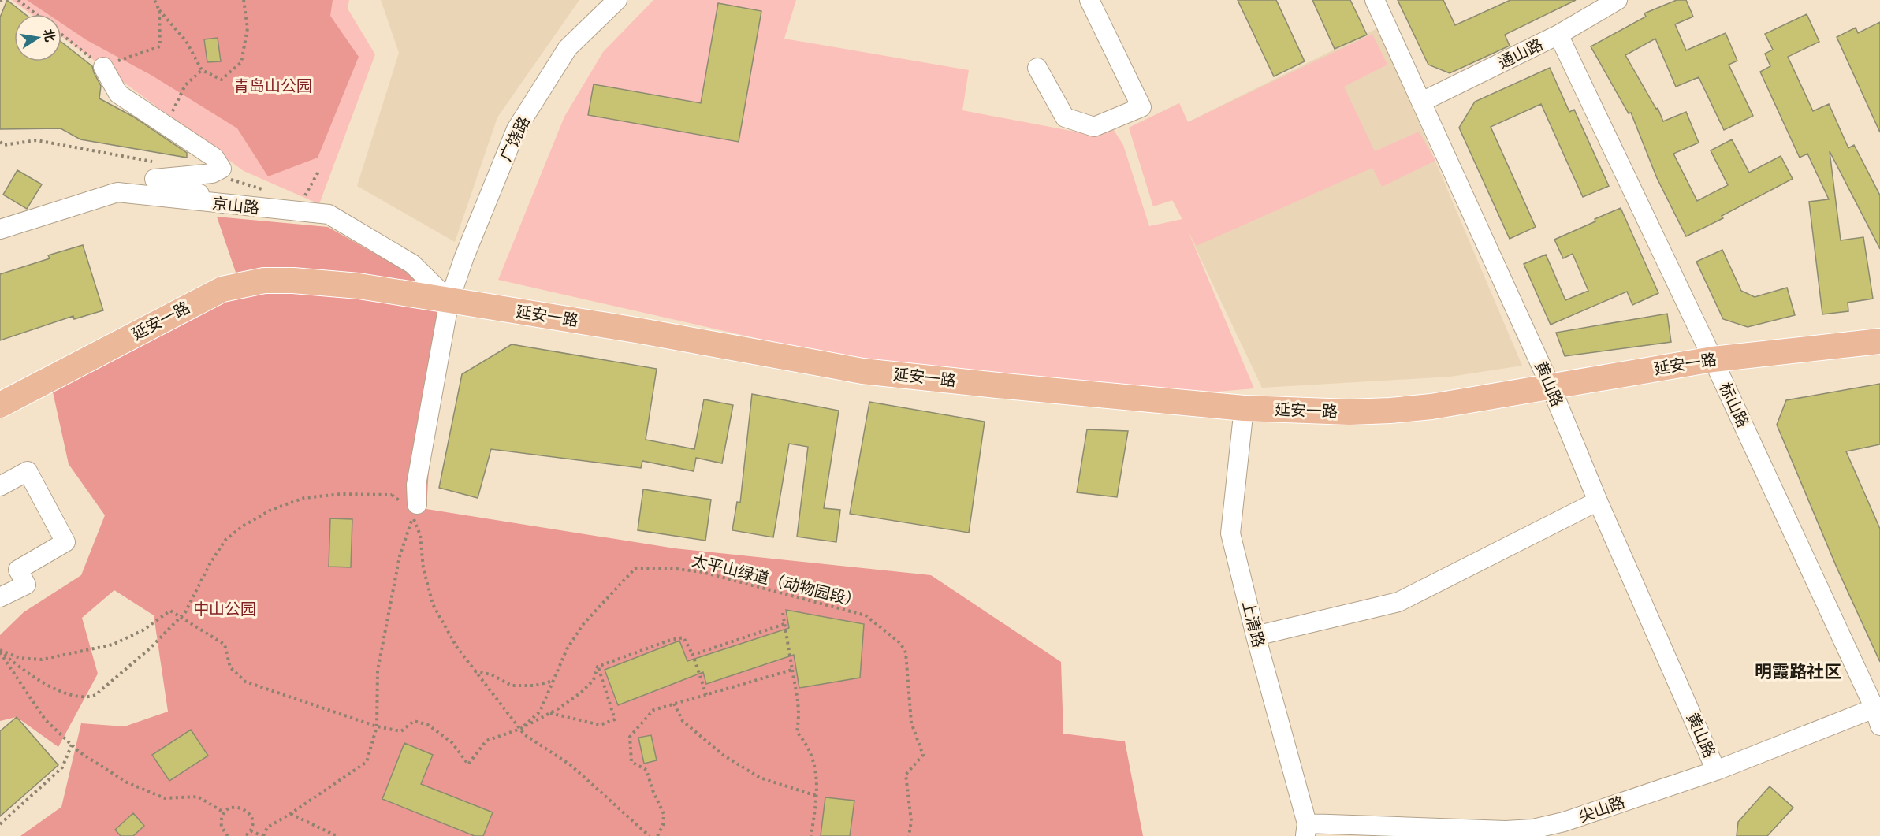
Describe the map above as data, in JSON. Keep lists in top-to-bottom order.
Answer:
{
  "streets": {
    "main road": ["延安一路"],
    "street": [
      "通山路",
      "广饶路",
      "京山路",
      "黄山路",
      "标山路",
      "上清路",
      "尖山路"
    ],
    "path": ["太平山绿道（动物园段）"]
  },
  "crossings": [
    ["通山路", "黄山路"],
    ["通山路", "标山路"],
    ["广饶路", "京山路"],
    ["广饶路", "延安一路"],
    ["京山路", "延安一路"],
    ["延安一路", "黄山路"],
    ["延安一路", "标山路"],
    ["延安一路", "上清路"],
    ["黄山路", "尖山路"],
    ["标山路", "尖山路"],
    ["上清路", "尖山路"]
  ],
  "districts": ["明霞路社区"],
  "parks": ["青岛山公园", "中山公园"],
  "north": "right"
}
